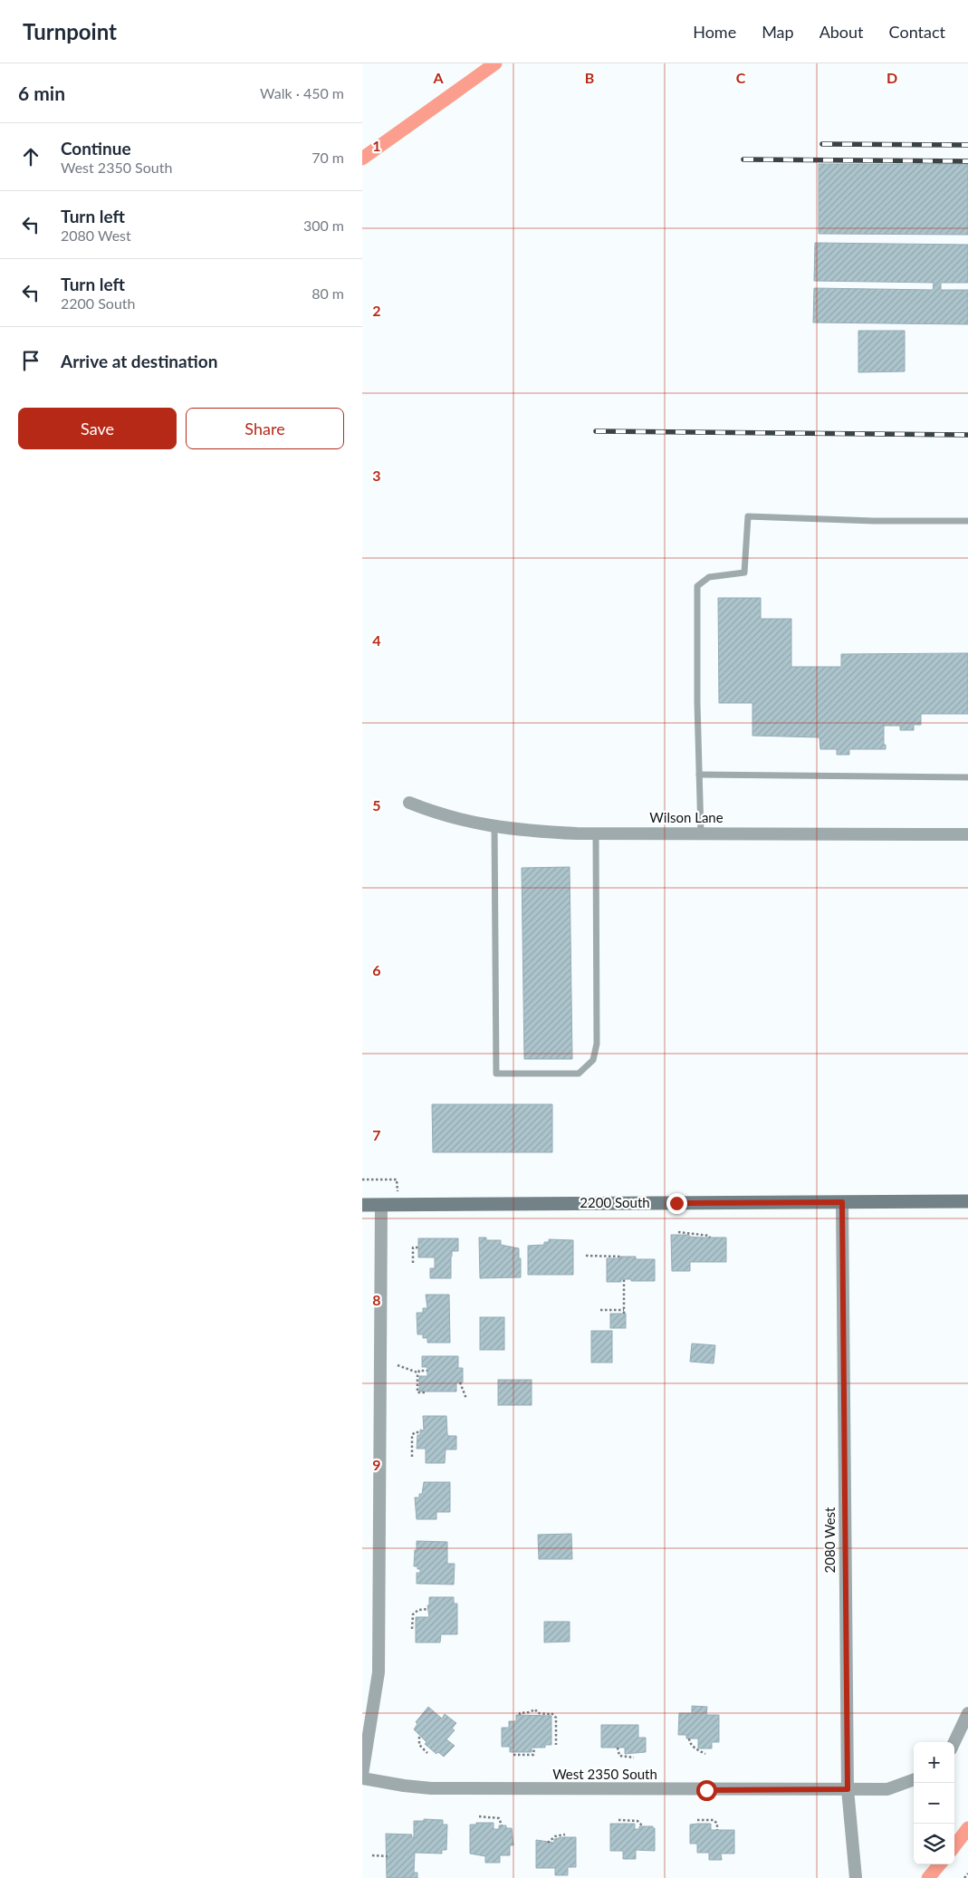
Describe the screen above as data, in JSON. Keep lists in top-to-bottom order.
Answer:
{
  "streets": {
    "street": [
      "Wilson Lane",
      "2200 South",
      "2080 West",
      "West 2350 South"
    ]
  },
  "crossings": [
    ["2200 South", "2080 West"],
    ["2080 West", "West 2350 South"]
  ],
  "page": {
    "header": "Turnpoint",
    "nav": [
      "Home",
      "Map",
      "About",
      "Contact"
    ],
    "heading": ["6 min", "Walk · 450 m"],
    "list": [
      ["Continue", "West 2350 South", "70 m"],
      ["Turn left", "2080 West", "300 m"],
      ["Turn left", "2200 South", "80 m"],
      "Arrive at destination"
    ],
    "buttons": ["Save", "Share"],
    "map_buttons": ["+", "−"]
  },
  "grid": {
    "columns": [
      "A",
      "B",
      "C",
      "D"
    ],
    "rows": [
      "1",
      "2",
      "3",
      "4",
      "5",
      "6",
      "7",
      "8",
      "9"
    ]
  }
}
